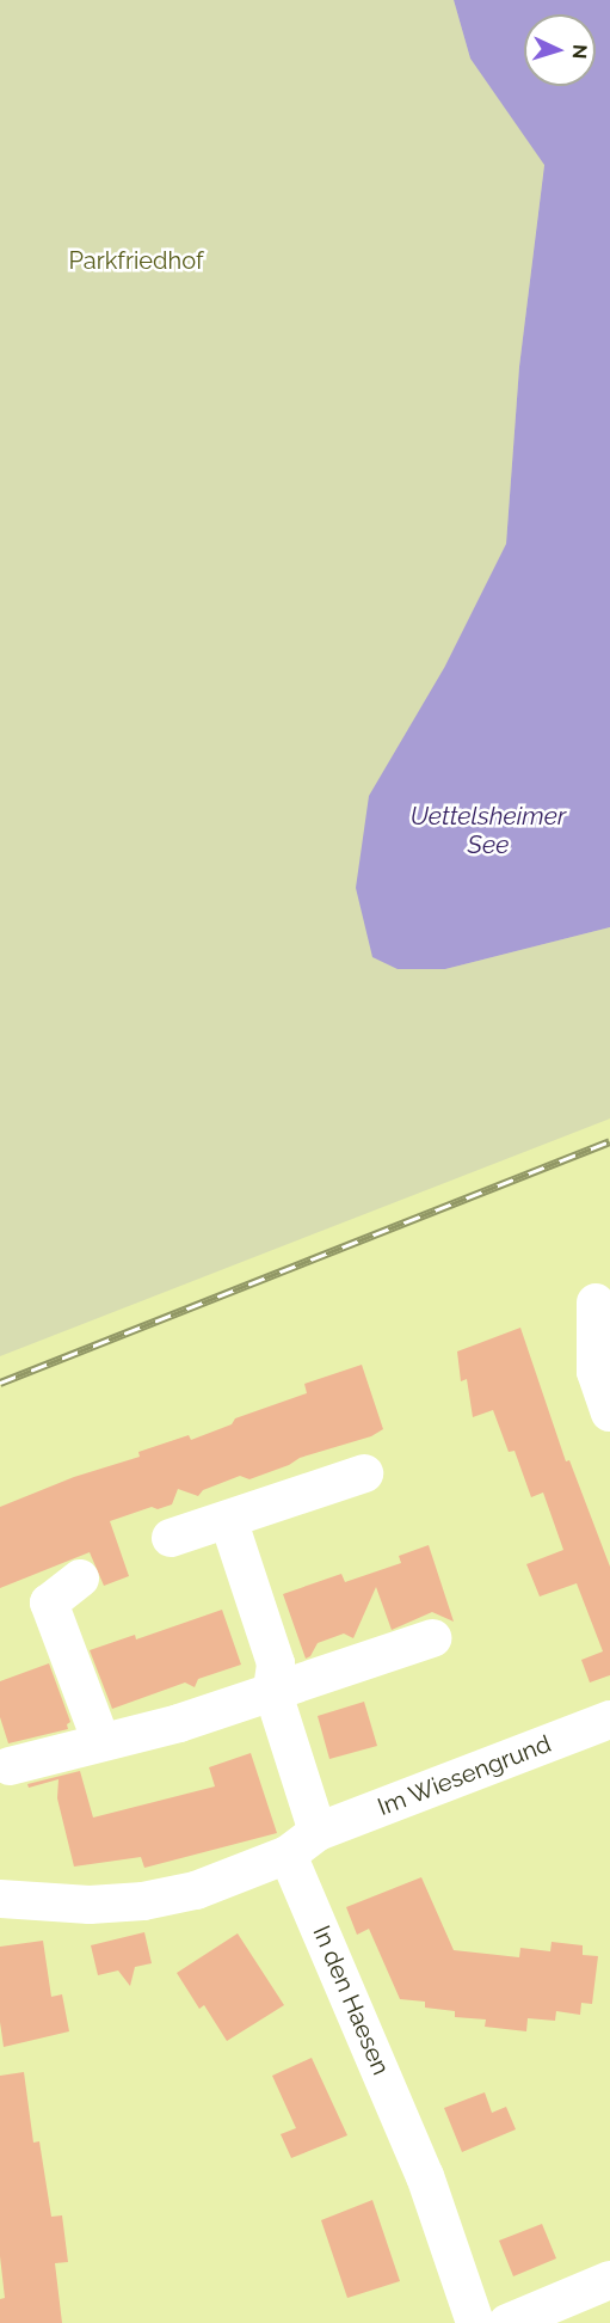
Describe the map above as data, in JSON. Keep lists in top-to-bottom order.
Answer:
{
  "streets": {
    "street": ["Im Wiesengrund", "In den Haesen"]
  },
  "water": ["Uettelsheimer See"],
  "parks": ["Parkfriedhof"],
  "north": "right"
}
